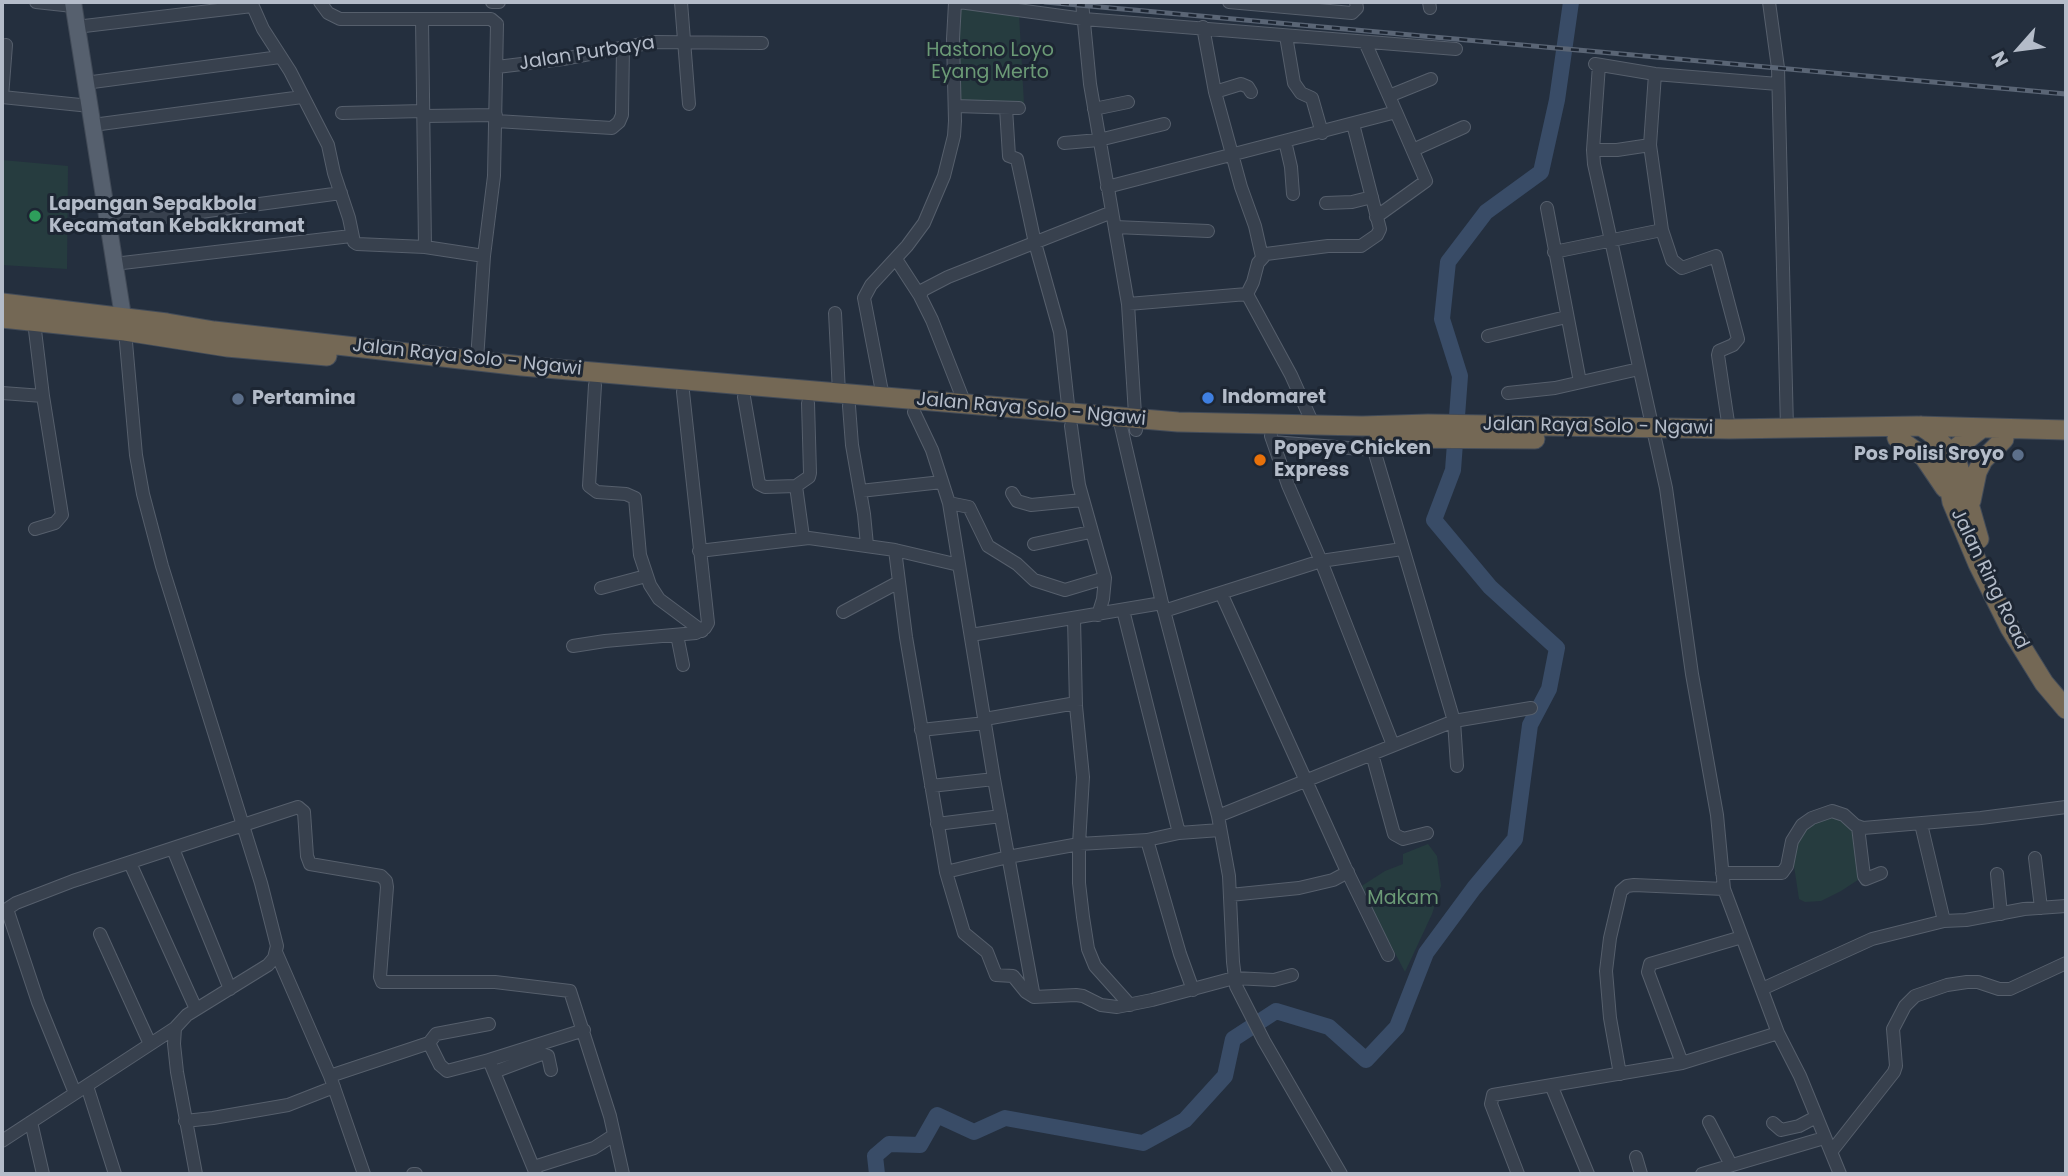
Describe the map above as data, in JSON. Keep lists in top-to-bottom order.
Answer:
{
  "streets": {
    "highway": ["Jalan Raya Solo - Ngawi", "Jalan Ring Road"],
    "street": ["Jalan Purbaya"]
  },
  "parks": ["Hastono Loyo Eyang Merto", "Makam"],
  "places": [
    "Lapangan Sepakbola Kecamatan Kebakkramat",
    "Indomaret",
    "Pertamina",
    "Pos Polisi Sroyo",
    "Popeye Chicken Express"
  ],
  "north": "bottom left"
}
